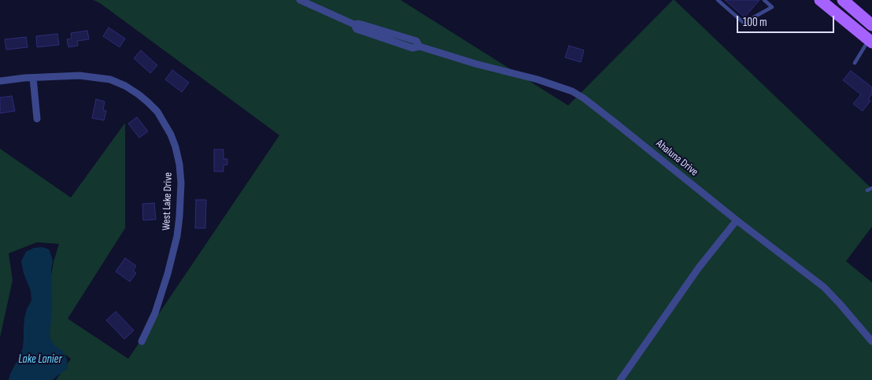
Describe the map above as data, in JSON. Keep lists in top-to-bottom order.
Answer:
{
  "streets": {
    "street": ["Ahaluna Drive", "West Lake Drive"]
  },
  "water": ["Lake Lanier"],
  "scale_bar": "100 m"
}
